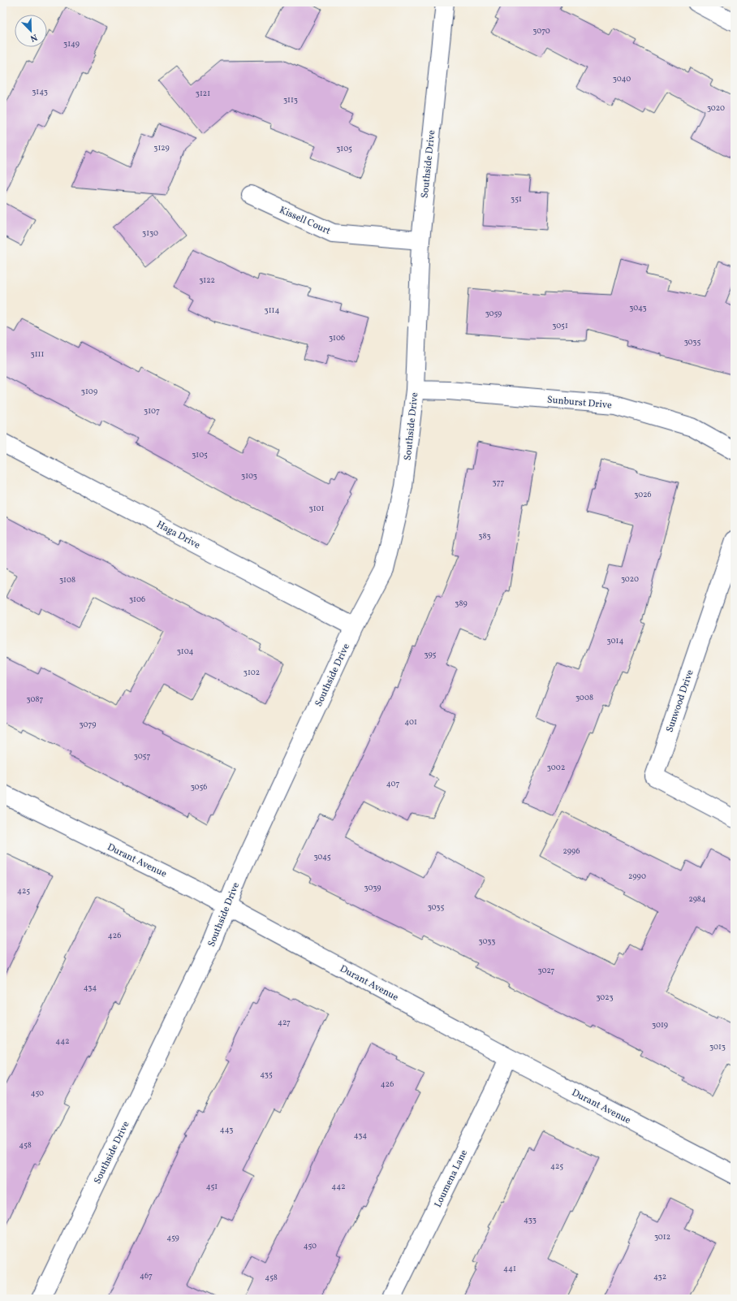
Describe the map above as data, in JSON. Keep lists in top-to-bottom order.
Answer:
{
  "streets": {
    "street": [
      "Southside Drive",
      "Kissell Court",
      "Sunburst Drive",
      "Haga Drive",
      "Sunwood Drive",
      "Durant Avenue",
      "Loumena Lane"
    ]
  },
  "crossings": [
    ["Southside Drive", "Kissell Court"],
    ["Southside Drive", "Sunburst Drive"],
    ["Southside Drive", "Haga Drive"],
    ["Southside Drive", "Durant Avenue"],
    ["Durant Avenue", "Loumena Lane"]
  ],
  "house_numbers": [
    "3070",
    "3149",
    "3040",
    "3143",
    "3121",
    "3113",
    "3020",
    "3129",
    "3105",
    "351",
    "3130",
    "3122",
    "3043",
    "3114",
    "3059",
    "3051",
    "3106",
    "3035",
    "3111",
    "3109",
    "3107",
    "3105",
    "3103",
    "377",
    "3026",
    "3101",
    "383",
    "3020",
    "3108",
    "3106",
    "389",
    "3014",
    "3104",
    "395",
    "3102",
    "3008",
    "3087",
    "401",
    "3079",
    "3057",
    "3002",
    "407",
    "3056",
    "2996",
    "3045",
    "2990",
    "3039",
    "425",
    "2984",
    "3035",
    "426",
    "3033",
    "3027",
    "434",
    "3023",
    "427",
    "3019",
    "442",
    "3013",
    "435",
    "426",
    "450",
    "443",
    "434",
    "458",
    "425",
    "451",
    "442",
    "433",
    "3012",
    "459",
    "450",
    "441",
    "467",
    "432",
    "458"
  ],
  "north": "bottom right"
}
